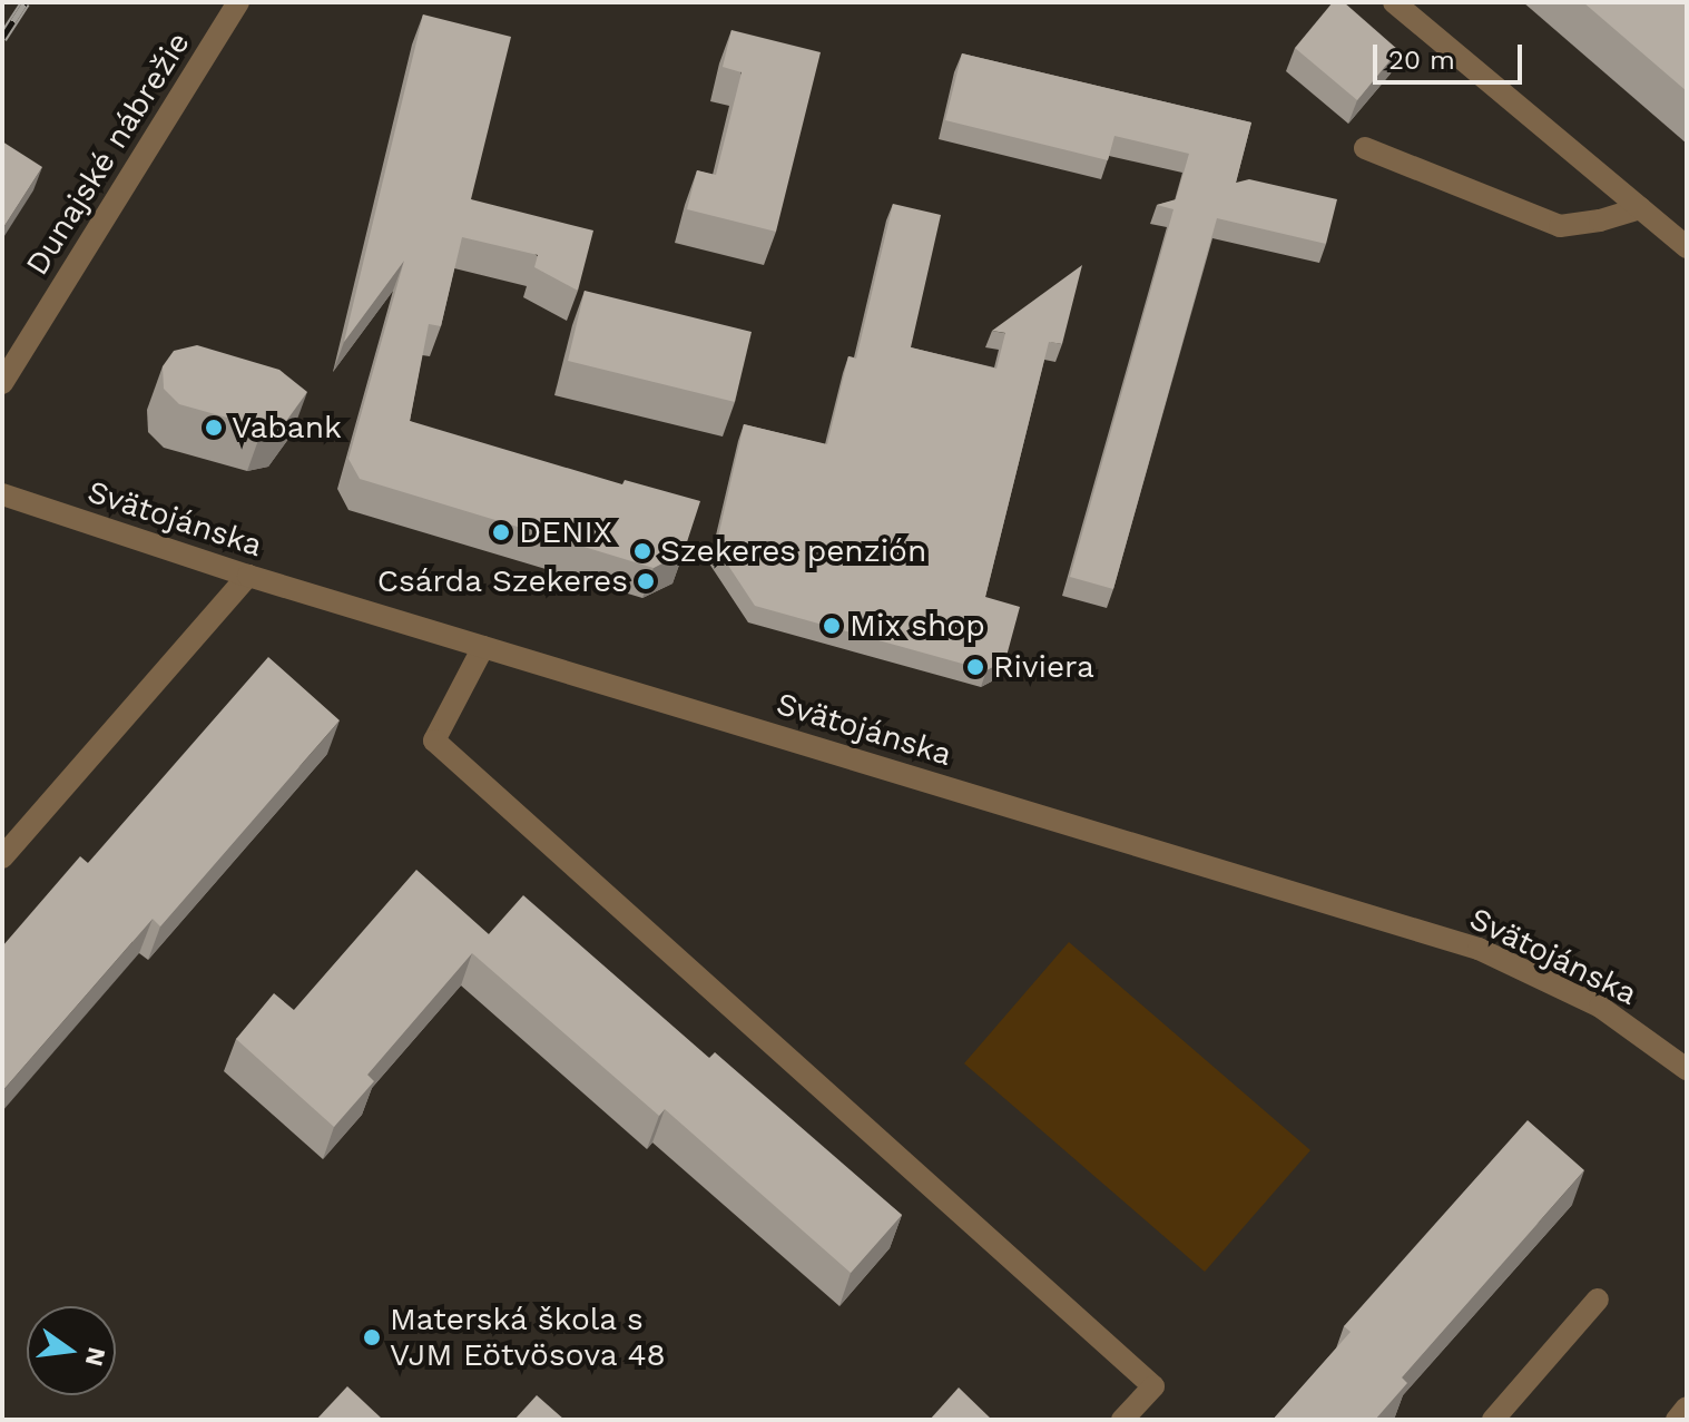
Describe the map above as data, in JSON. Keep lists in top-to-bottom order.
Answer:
{
  "streets": {
    "street": ["Dunajské nábrežie", "Svätojánska"]
  },
  "places": [
    "Vabank",
    "DENIX",
    "Szekeres penzión",
    "Csárda Szekeres",
    "Mix shop",
    "Riviera",
    "Materská škola s VJM Eötvösova 48"
  ],
  "scale_bar": "20 m",
  "north": "right"
}
